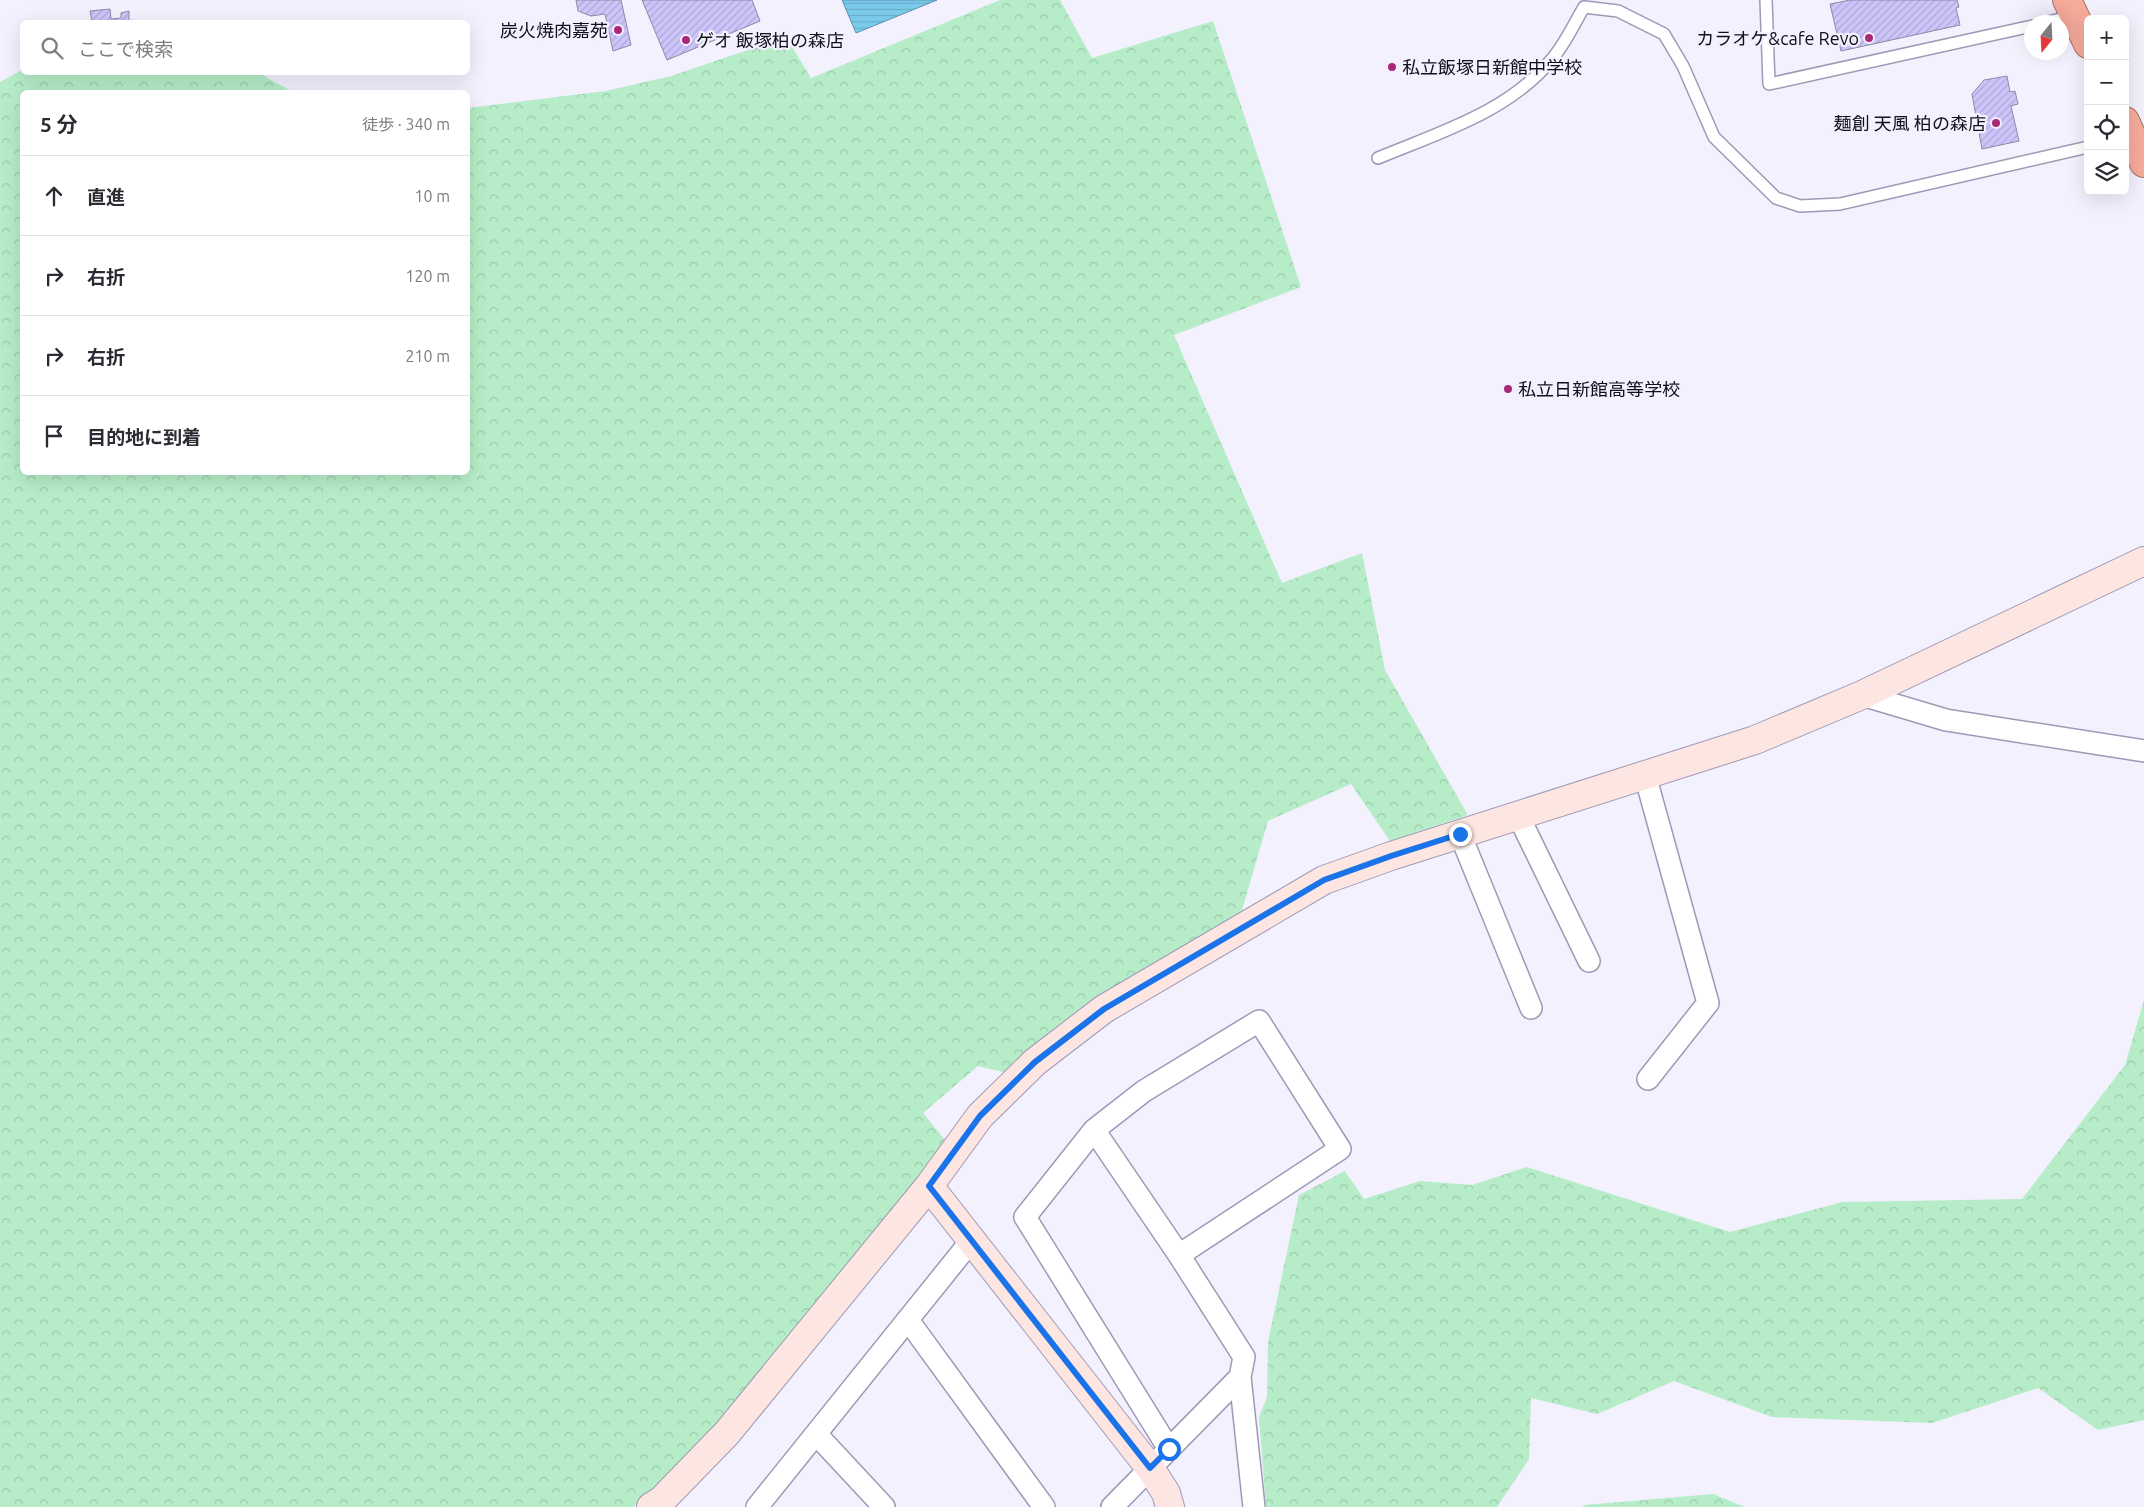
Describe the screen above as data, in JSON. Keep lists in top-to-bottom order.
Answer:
{
  "places": [
    "炭火焼肉嘉苑",
    "カラオケ&cafe Revo",
    "ゲオ 飯塚柏の森店",
    "私立飯塚日新館中学校",
    "麺創 天風 柏の森店",
    "私立日新館高等学校"
  ],
  "north": "bottom",
  "page": {
    "map_buttons": ["+", "−"],
    "search": "ここで検索",
    "heading": ["5 分", "徒歩 · 340 m"],
    "list": [
      ["直進", "10 m"],
      ["右折", "120 m"],
      ["右折", "210 m"],
      "目的地に到着"
    ]
  }
}
